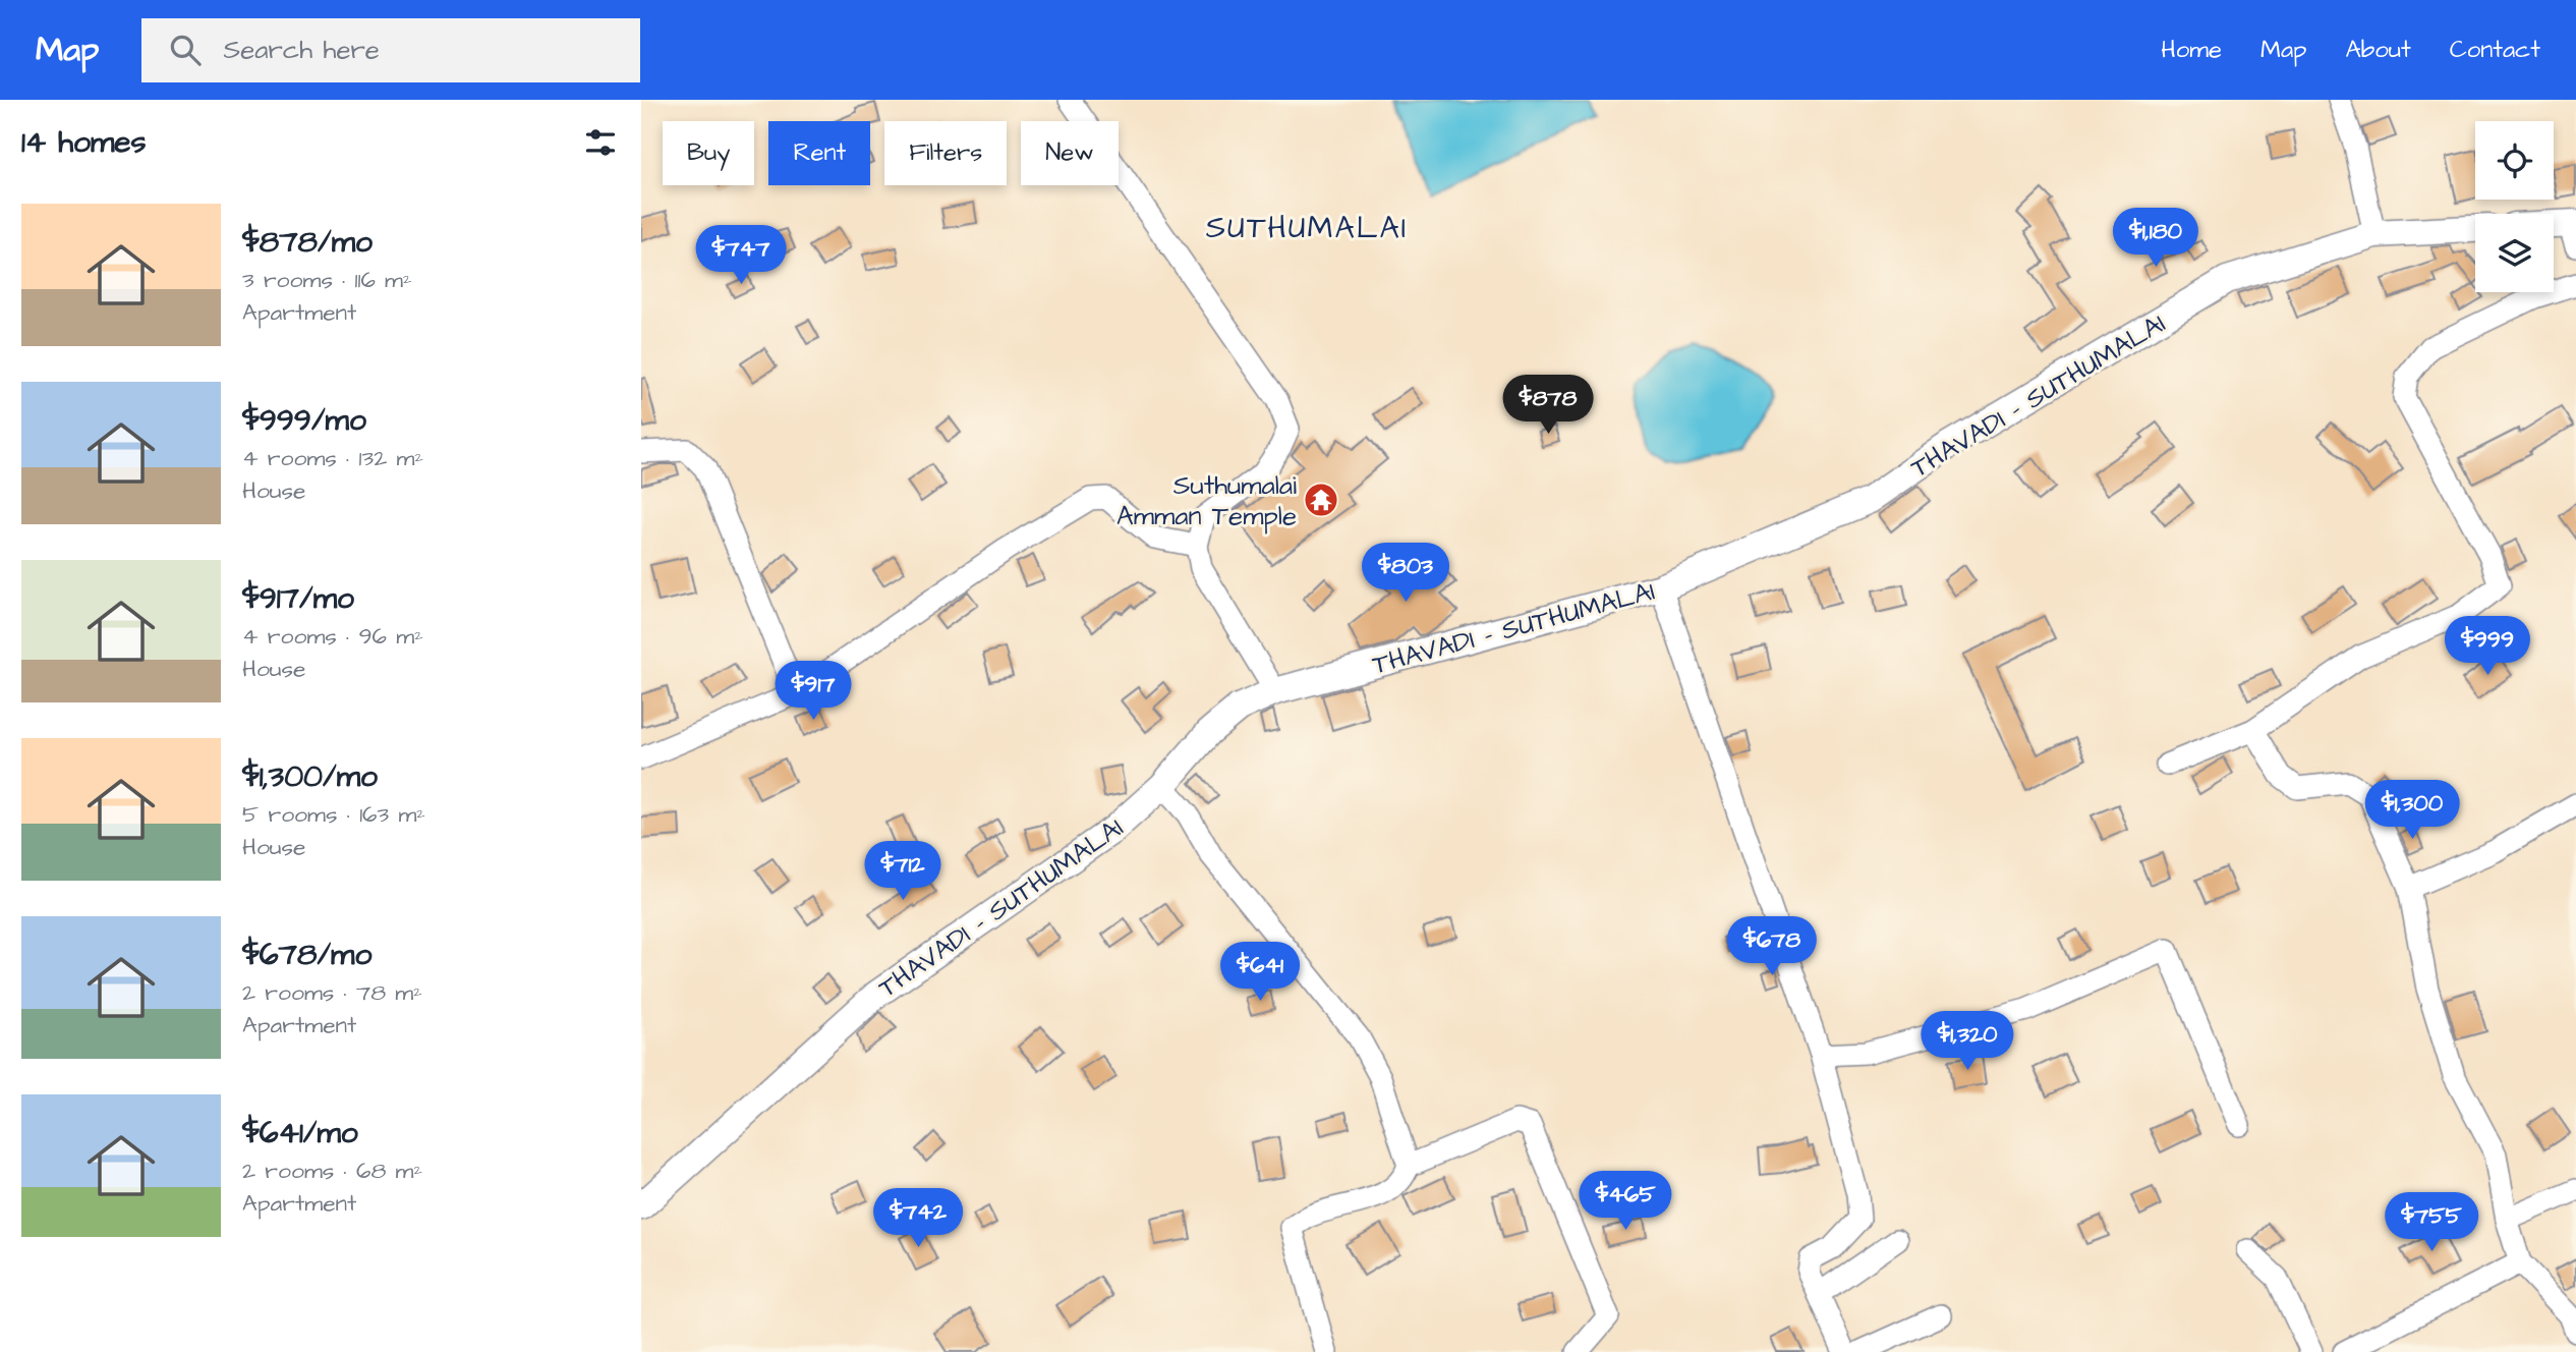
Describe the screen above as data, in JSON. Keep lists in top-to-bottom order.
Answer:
{
  "streets": {
    "main road": ["THAVADI - SUTHUMALAI"]
  },
  "districts": ["SUTHUMALAI"],
  "places": {
    "temple": ["Suthumalai Amman Temple"]
  },
  "page": {
    "header": "Map",
    "search": "Search here",
    "nav": [
      "Home",
      "Map",
      "About",
      "Contact"
    ],
    "heading": "14 homes",
    "chip": [
      "Buy",
      "Rent",
      "Filters",
      "New"
    ],
    "list": [
      {
        "name": "$878/mo",
        "note": "3 rooms · 116 m² · Apartment"
      },
      {
        "name": "$999/mo",
        "note": "4 rooms · 132 m² · House"
      },
      {
        "name": "$917/mo",
        "note": "4 rooms · 96 m² · House"
      },
      {
        "name": "$1,300/mo",
        "note": "5 rooms · 163 m² · House"
      },
      {
        "name": "$678/mo",
        "note": "2 rooms · 78 m² · Apartment"
      },
      {
        "name": "$641/mo",
        "note": "2 rooms · 68 m² · Apartment"
      }
    ],
    "price": [
      "$1,180",
      "$747",
      "$878",
      "$803",
      "$999",
      "$917",
      "$1,300",
      "$712",
      "$678",
      "$641",
      "$1,320",
      "$465",
      "$742",
      "$755"
    ]
  }
}
